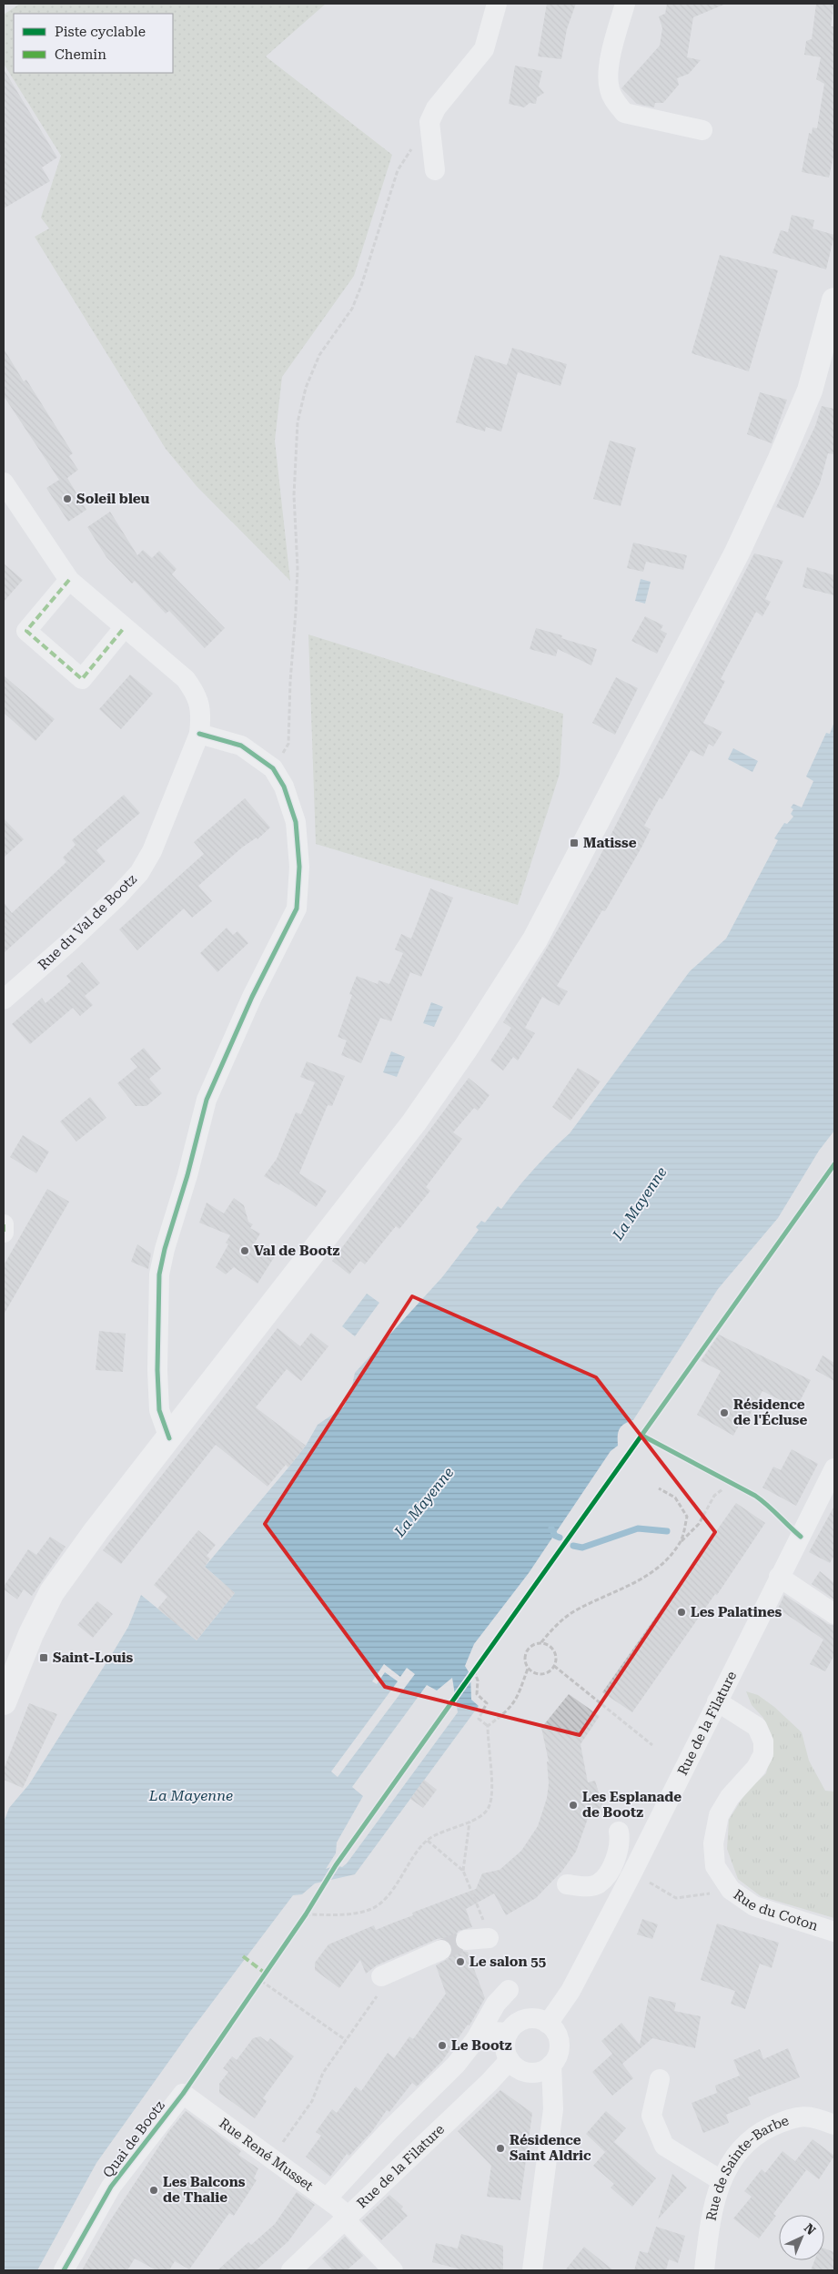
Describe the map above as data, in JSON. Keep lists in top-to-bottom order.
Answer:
{
  "streets": {
    "street": [
      "Rue du Val de Bootz",
      "Rue de la Filature",
      "Rue du Coton",
      "Quai de Bootz",
      "Rue René Musset",
      "Rue de Sainte-Barbe"
    ]
  },
  "crossings": [
    ["Rue de la Filature", "Rue du Coton"],
    ["Rue de la Filature", "Rue René Musset"],
    ["Quai de Bootz", "Rue René Musset"]
  ],
  "water": ["La Mayenne"],
  "places": {
    "other": [
      "Soleil bleu",
      "Val de Bootz",
      "Résidence de l'Écluse",
      "Les Palatines",
      "Les Esplanade de Bootz",
      "Le salon 55",
      "Le Bootz",
      "Résidence Saint Aldric",
      "Les Balcons de Thalie"
    ],
    "transit": ["Matisse", "Saint-Louis"]
  },
  "legend": ["Piste cyclable", "Chemin"],
  "north": "top right"
}
